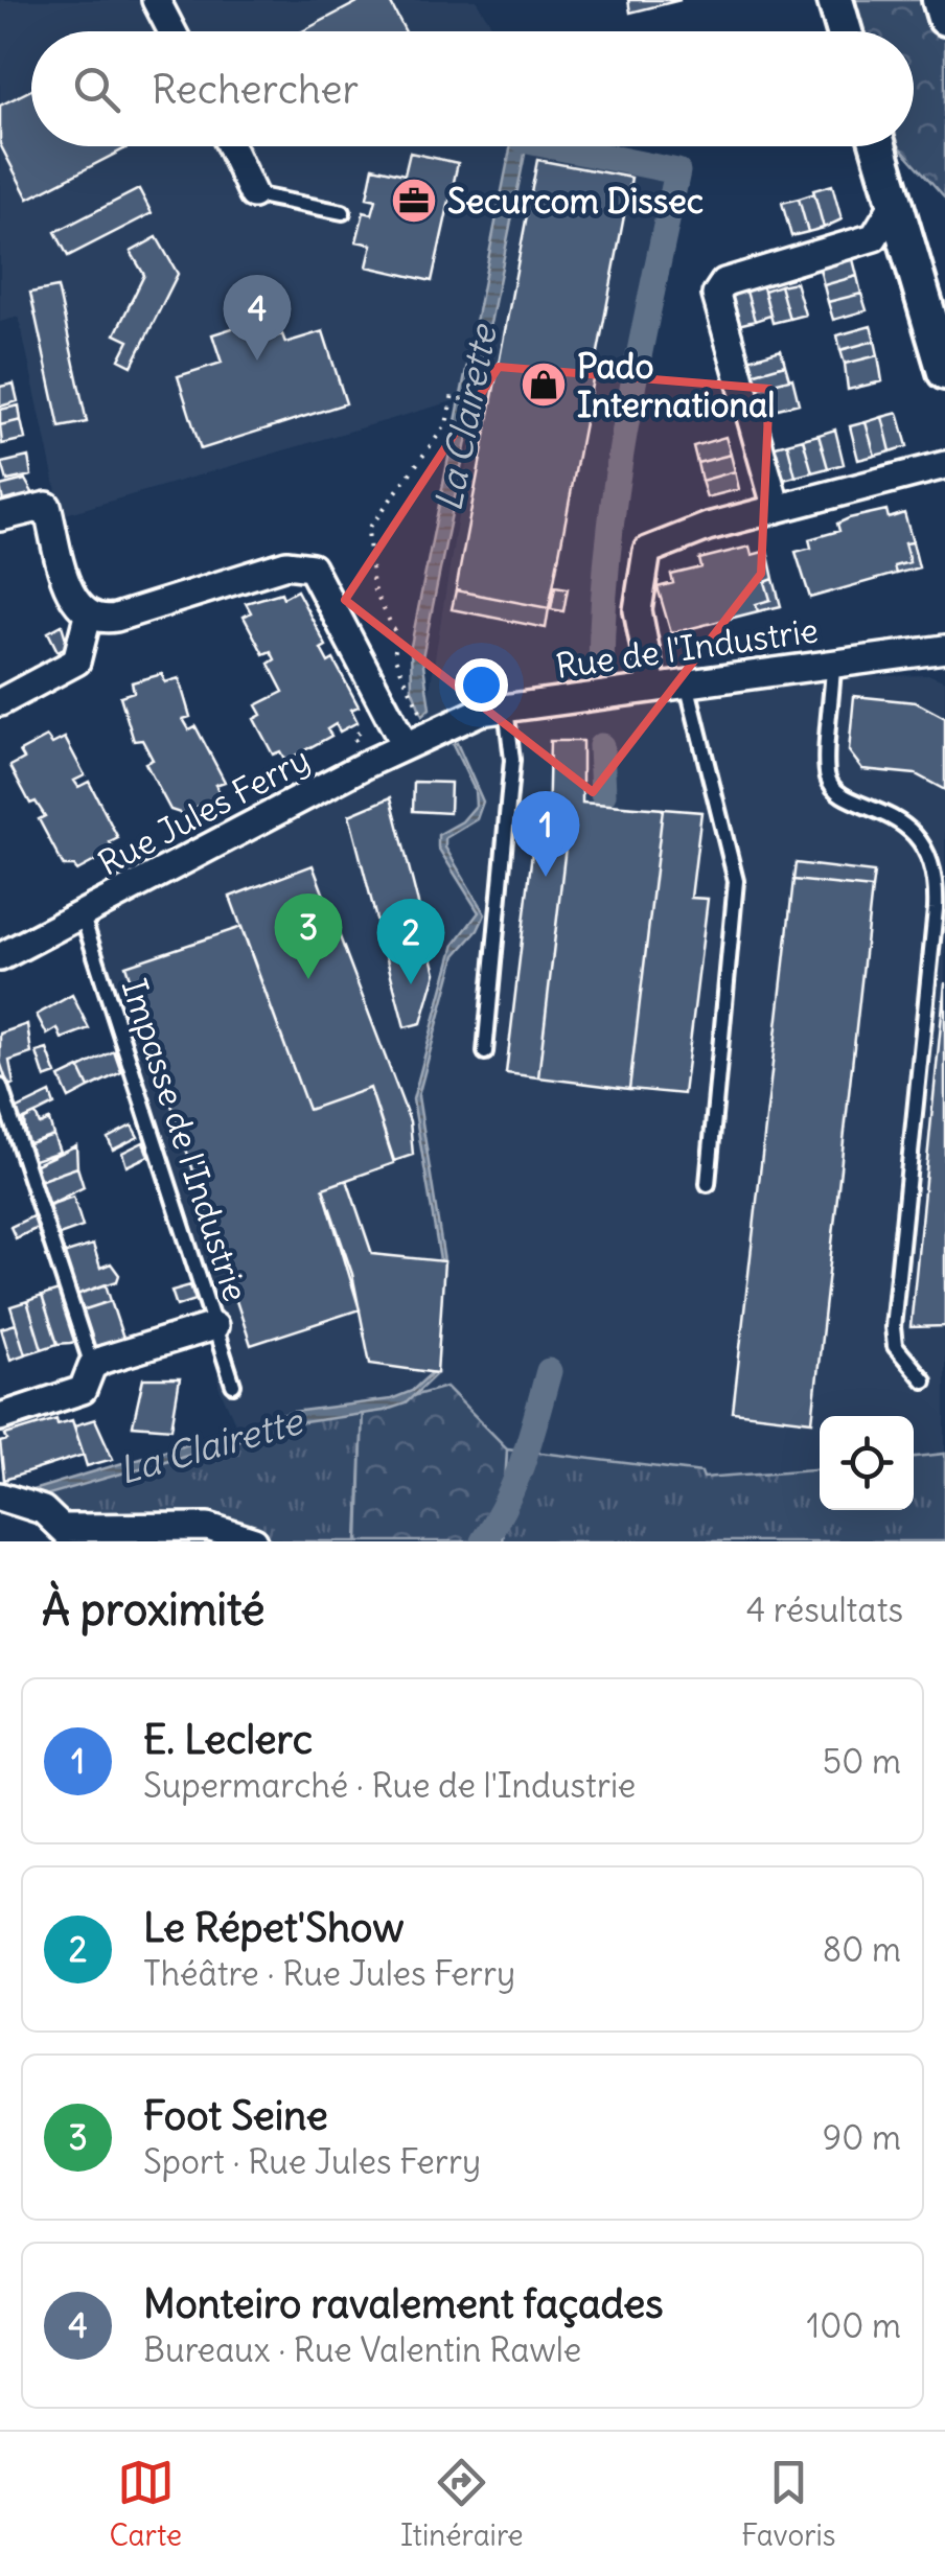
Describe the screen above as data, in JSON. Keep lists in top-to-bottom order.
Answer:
{
  "streets": {
    "street": ["Rue de l'Industrie", "Rue Jules Ferry"],
    "lane": ["Impasse de l'Industrie"]
  },
  "crossings": [
    ["Rue de l'Industrie", "Rue Jules Ferry"],
    ["Rue Jules Ferry", "Impasse de l'Industrie"]
  ],
  "water": ["La Clairette"],
  "places": {
    "office": ["Securcom Dissec"],
    "shop": ["Pado International"]
  },
  "page": {
    "search": "Rechercher",
    "pins": [
      "4",
      "1",
      "3",
      "2"
    ],
    "heading": ["À proximité", "4 résultats"],
    "list": [
      {
        "mark": "1",
        "name": "E. Leclerc",
        "note": "Supermarché · Rue de l'Industrie",
        "value": "50 m"
      },
      {
        "mark": "2",
        "name": "Le Répet'Show",
        "note": "Théâtre · Rue Jules Ferry",
        "value": "80 m"
      },
      {
        "mark": "3",
        "name": "Foot Seine",
        "note": "Sport · Rue Jules Ferry",
        "value": "90 m"
      },
      {
        "mark": "4",
        "name": "Monteiro ravalement façades",
        "note": "Bureaux · Rue Valentin Rawle",
        "value": "100 m"
      }
    ],
    "nav": ["Carte", "Itinéraire", "Favoris"]
  }
}
